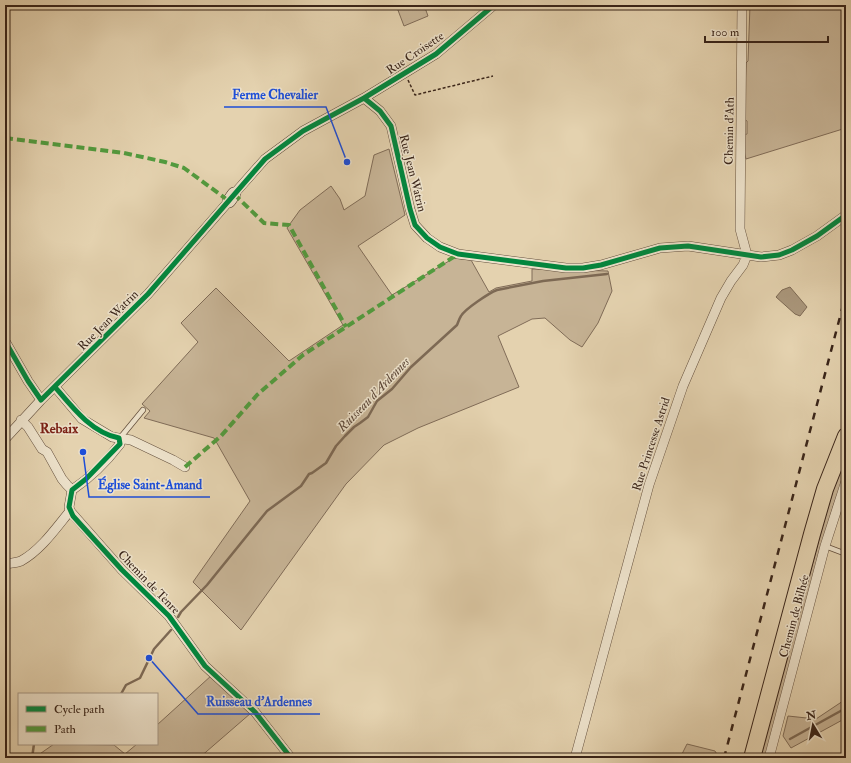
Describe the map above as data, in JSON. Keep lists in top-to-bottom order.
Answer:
{
  "streets": {
    "street": [
      "Rue Croisette",
      "Chemin d'Ath",
      "Rue Jean Watrin",
      "Rue Princesse Astrid",
      "Chemin de Tenre",
      "Chemin de Bilhée"
    ]
  },
  "crossings": [
    ["Rue Croisette", "Rue Jean Watrin"],
    ["Chemin d'Ath", "Rue Jean Watrin"],
    ["Chemin d'Ath", "Rue Princesse Astrid"],
    ["Rue Jean Watrin", "Rue Princesse Astrid"]
  ],
  "districts": ["Rebaix"],
  "water": ["Ruisseau d'Ardennes"],
  "places": ["Ferme Chevalier", "Église Saint-Amand", "Ruisseau d'Ardennes"],
  "legend": ["Cycle path", "Path"],
  "scale_bar": "100 m",
  "north": "top"
}
